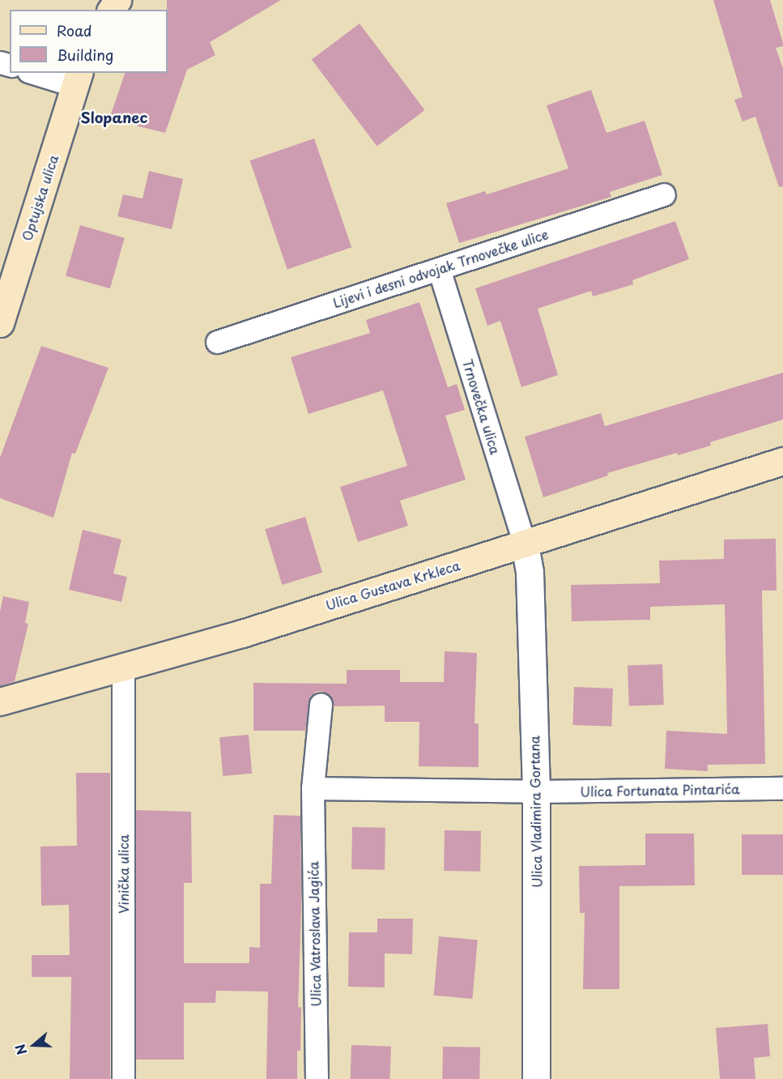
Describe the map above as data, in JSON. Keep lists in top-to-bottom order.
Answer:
{
  "streets": {
    "main road": ["Optujska ulica", "Ulica Gustava Krkleca"],
    "street": [
      "Lijevi i desni odvojak Trnovečke ulice",
      "Trnovečka ulica",
      "Ulica Fortunata Pintarića",
      "Ulica Vladimira Gortana",
      "Vinička ulica",
      "Ulica Vatroslava Jagića"
    ]
  },
  "crossings": [
    ["Lijevi i desni odvojak Trnovečke ulice", "Trnovečka ulica"],
    ["Trnovečka ulica", "Ulica Gustava Krkleca"],
    ["Trnovečka ulica", "Ulica Vladimira Gortana"],
    ["Ulica Gustava Krkleca", "Ulica Vladimira Gortana"],
    ["Ulica Gustava Krkleca", "Vinička ulica"],
    ["Ulica Fortunata Pintarića", "Ulica Vladimira Gortana"]
  ],
  "districts": ["Slopanec"],
  "legend": ["Road", "Building"],
  "north": "left"
}
